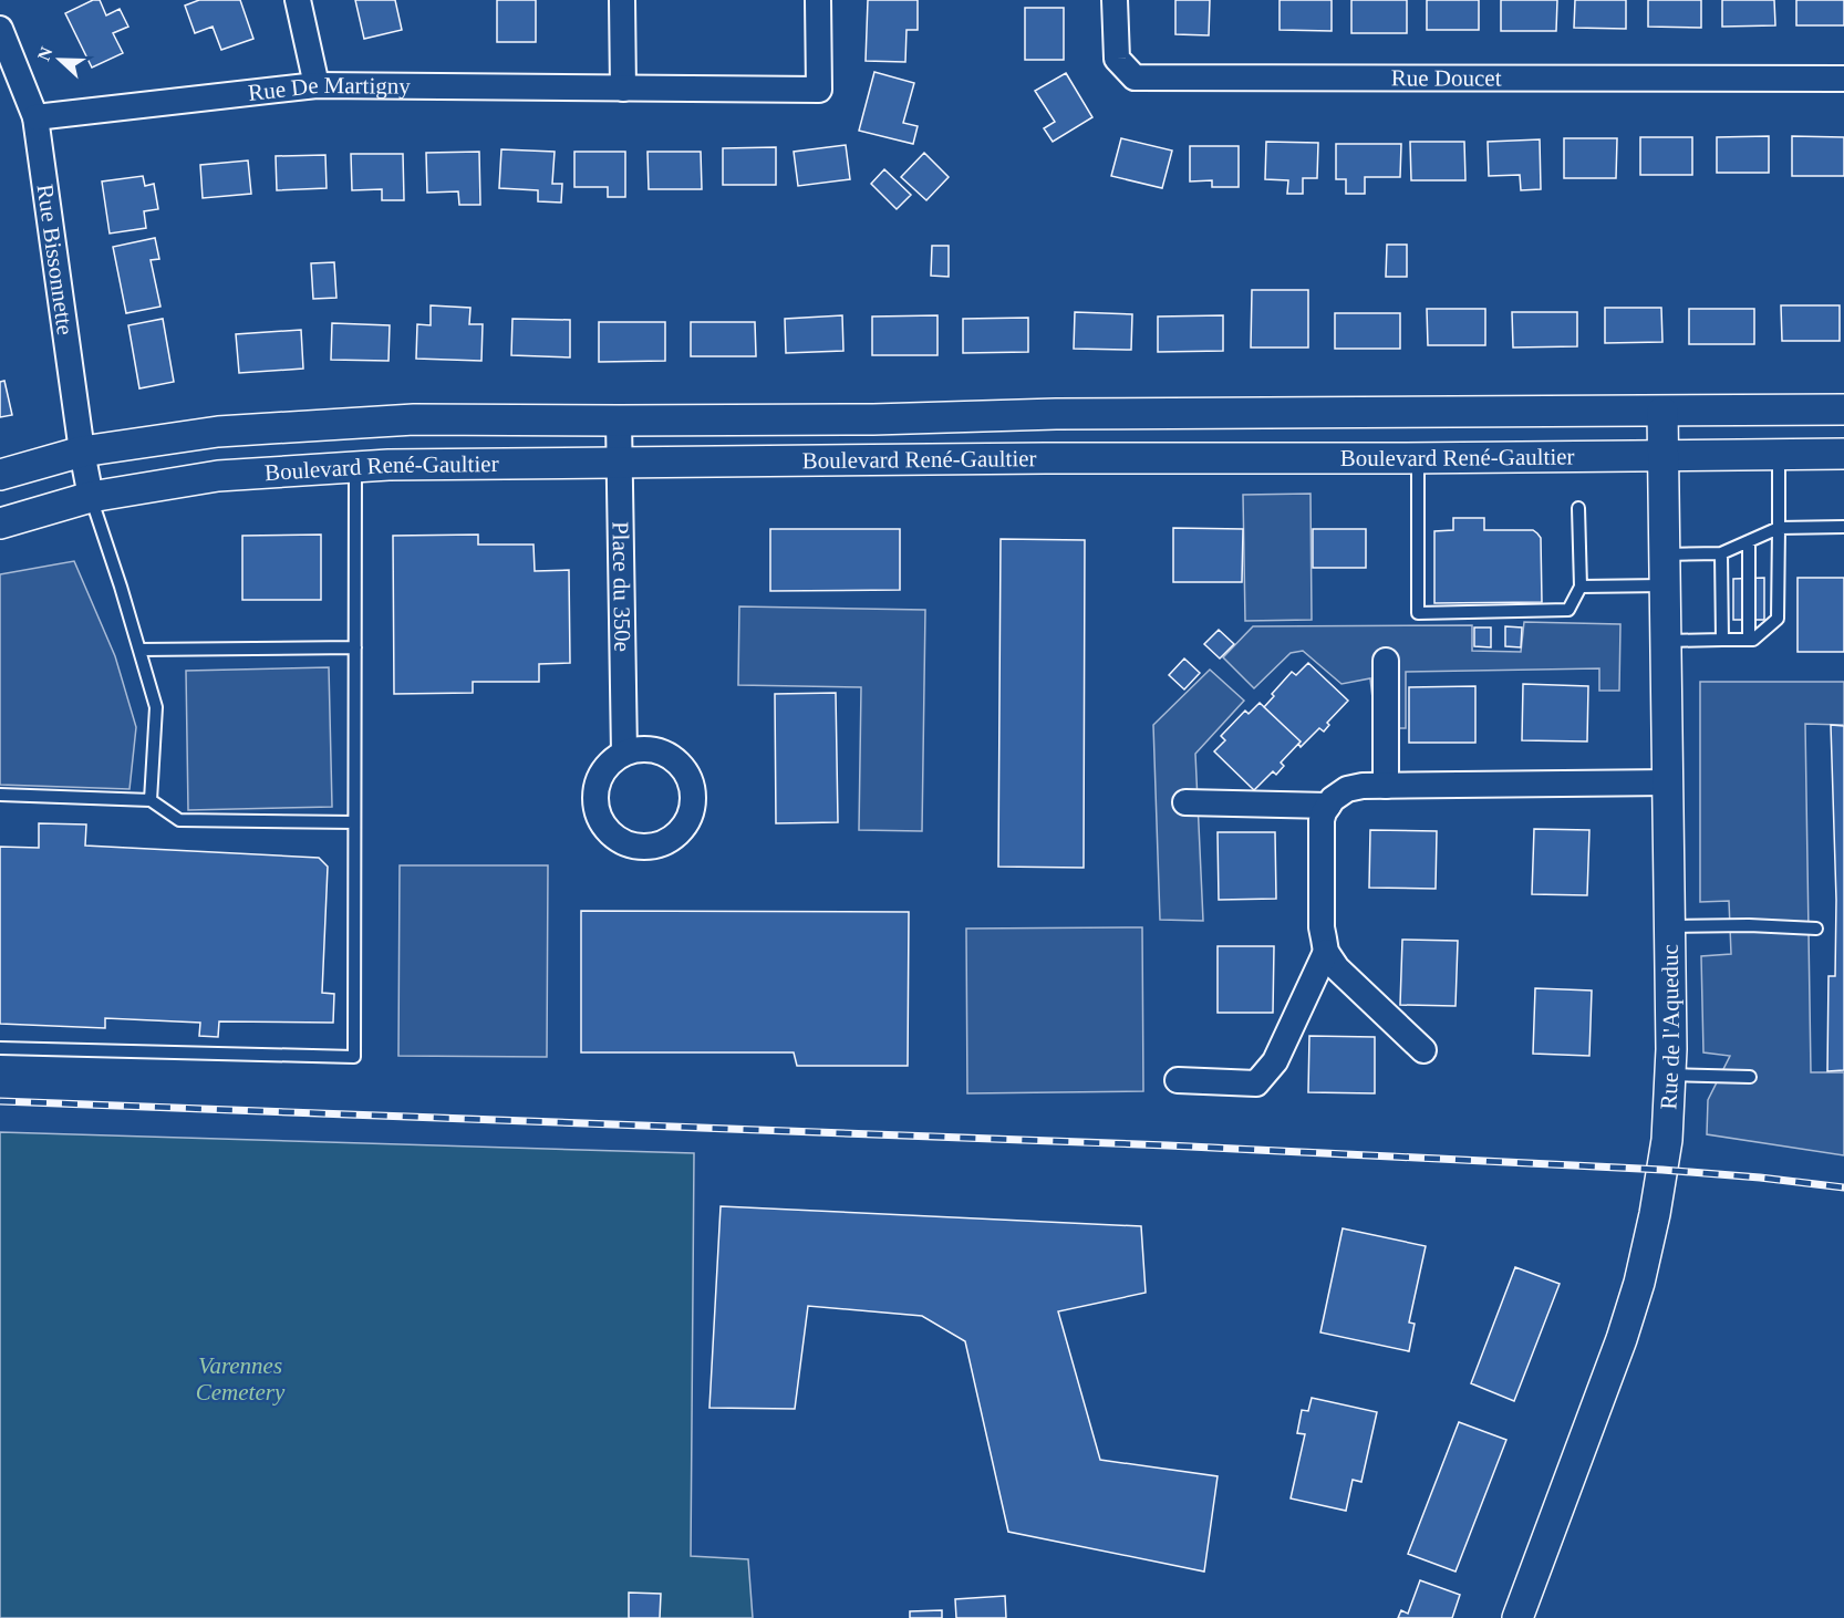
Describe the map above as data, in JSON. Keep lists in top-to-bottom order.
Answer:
{
  "streets": {
    "street": [
      "Rue Doucet",
      "Rue De Martigny",
      "Rue Bissonnette",
      "Boulevard René-Gaultier",
      "Place du 350e",
      "Rue de l'Aqueduc"
    ]
  },
  "crossings": [
    ["Rue De Martigny", "Rue Bissonnette"],
    ["Rue Bissonnette", "Boulevard René-Gaultier"],
    ["Boulevard René-Gaultier", "Place du 350e"],
    ["Boulevard René-Gaultier", "Rue de l'Aqueduc"]
  ],
  "parks": ["Varennes Cemetery"],
  "north": "left"
}
